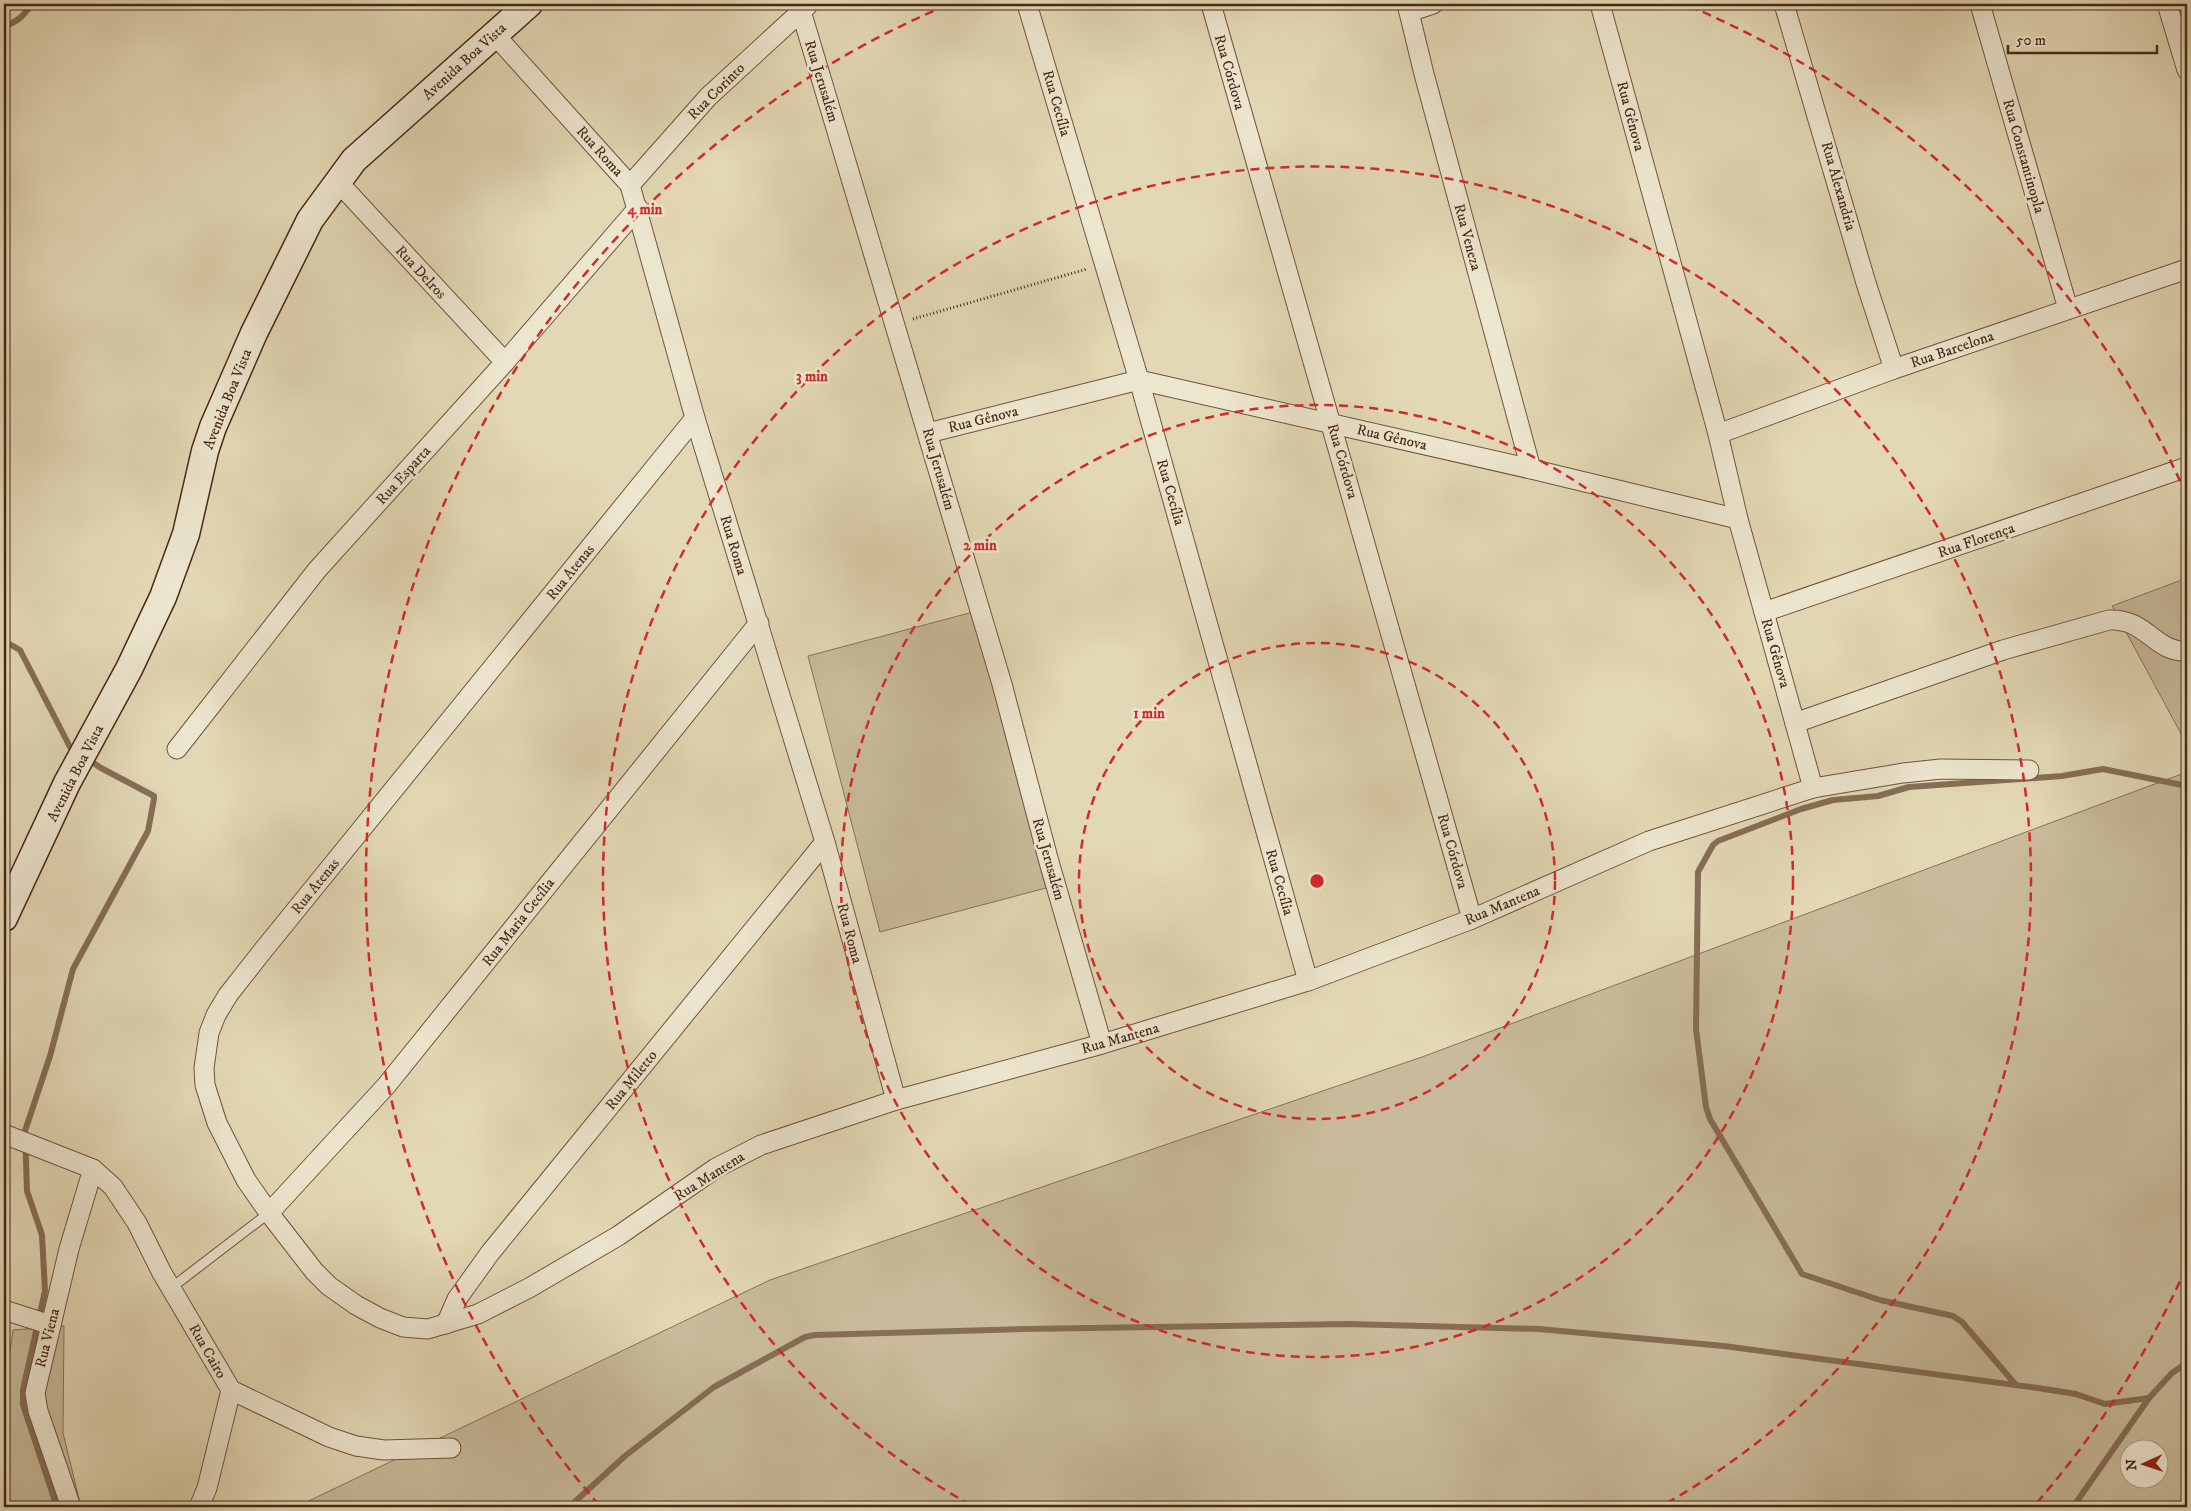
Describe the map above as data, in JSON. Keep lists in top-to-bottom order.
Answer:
{
  "streets": {
    "street": [
      "Avenida Boa Vista",
      "Rua Córdova",
      "Rua Jerusalém",
      "Rua Corinto",
      "Rua Cecília",
      "Rua Gênova",
      "Rua Roma",
      "Rua Constantinopla",
      "Rua Alexandria",
      "Rua Veneza",
      "Rua Delros",
      "Rua Barcelona",
      "Rua Esparta",
      "Rua Florença",
      "Rua Atenas",
      "Rua Mantena",
      "Rua Maria Cecília",
      "Rua Miletto",
      "Rua Viena",
      "Rua Cairo"
    ]
  },
  "crossings": [
    ["Avenida Boa Vista", "Rua Roma"],
    ["Avenida Boa Vista", "Rua Delros"],
    ["Rua Córdova", "Rua Gênova"],
    ["Rua Córdova", "Rua Mantena"],
    ["Rua Jerusalém", "Rua Corinto"],
    ["Rua Jerusalém", "Rua Gênova"],
    ["Rua Jerusalém", "Rua Mantena"],
    ["Rua Corinto", "Rua Roma"],
    ["Rua Cecília", "Rua Gênova"],
    ["Rua Cecília", "Rua Mantena"],
    ["Rua Gênova", "Rua Veneza"],
    ["Rua Gênova", "Rua Barcelona"],
    ["Rua Gênova", "Rua Florença"],
    ["Rua Gênova", "Rua Mantena"],
    ["Rua Roma", "Rua Esparta"],
    ["Rua Roma", "Rua Atenas"],
    ["Rua Roma", "Rua Mantena"],
    ["Rua Roma", "Rua Maria Cecília"],
    ["Rua Roma", "Rua Miletto"],
    ["Rua Constantinopla", "Rua Barcelona"],
    ["Rua Alexandria", "Rua Barcelona"],
    ["Rua Delros", "Rua Esparta"],
    ["Rua Atenas", "Rua Mantena"],
    ["Rua Atenas", "Rua Maria Cecília"],
    ["Rua Atenas", "Rua Miletto"],
    ["Rua Mantena", "Rua Miletto"],
    ["Rua Viena", "Rua Cairo"]
  ],
  "scale_bar": "50 m",
  "north": "left",
  "rings": [
    "4 min",
    "3 min",
    "2 min",
    "1 min"
  ]
}
